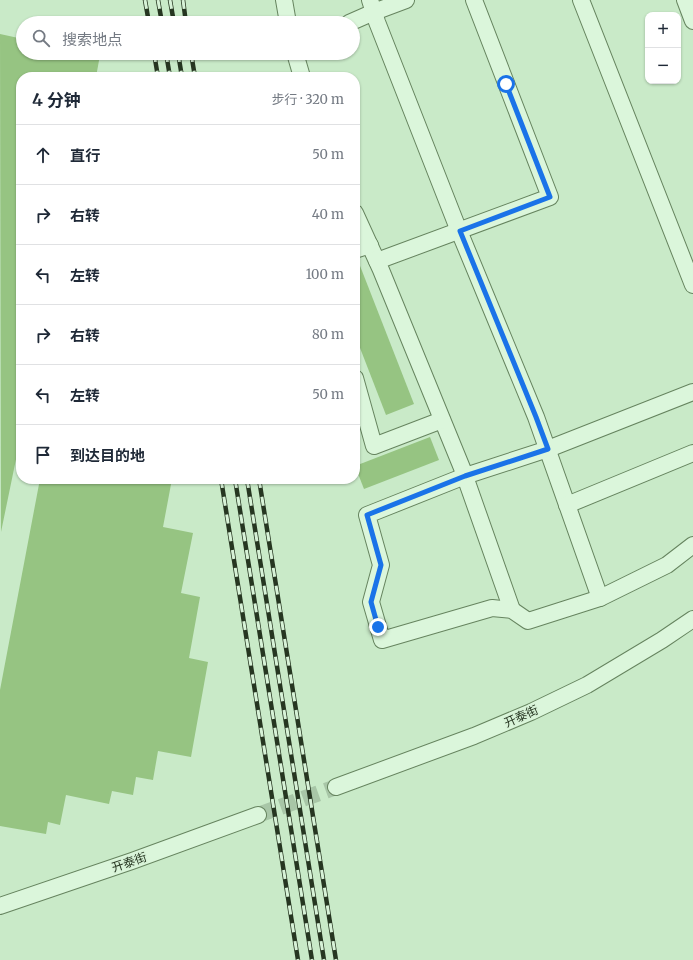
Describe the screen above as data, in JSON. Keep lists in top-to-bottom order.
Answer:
{
  "streets": {
    "street": ["开泰街"]
  },
  "page": {
    "map_buttons": ["+", "−"],
    "search": "搜索地点",
    "heading": ["4 分钟", "步行 · 320 m"],
    "list": [
      ["直行", "50 m"],
      ["右转", "40 m"],
      ["左转", "100 m"],
      ["右转", "80 m"],
      ["左转", "50 m"],
      "到达目的地"
    ]
  }
}
